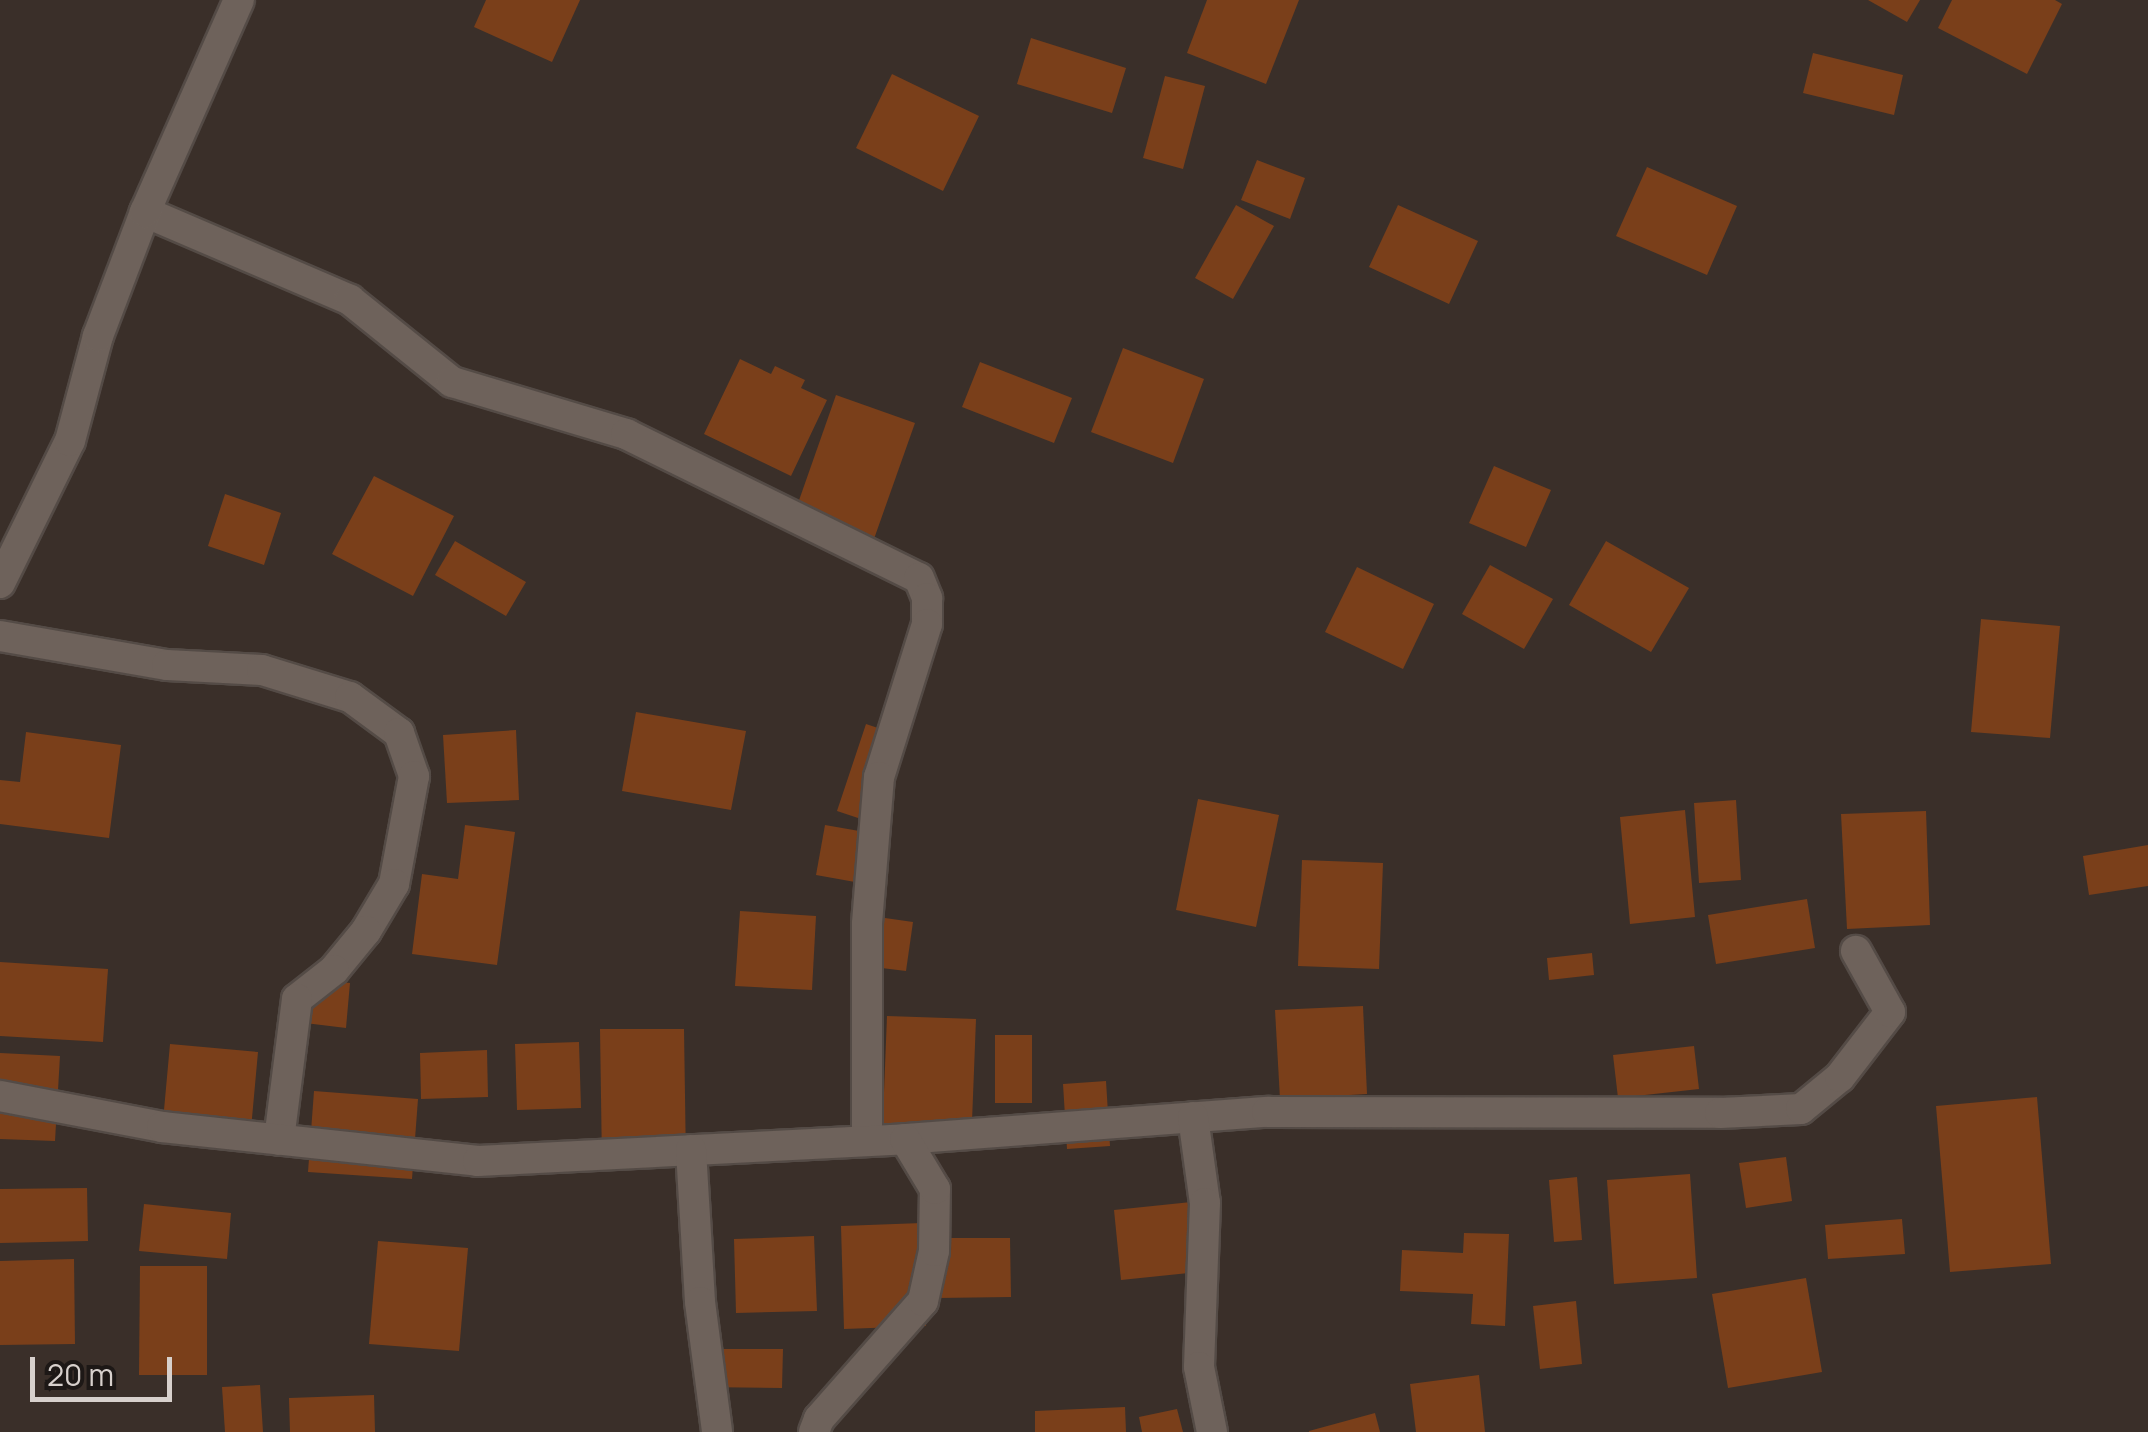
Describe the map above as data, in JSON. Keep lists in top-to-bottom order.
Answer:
{
  "scale_bar": "20 m"
}
